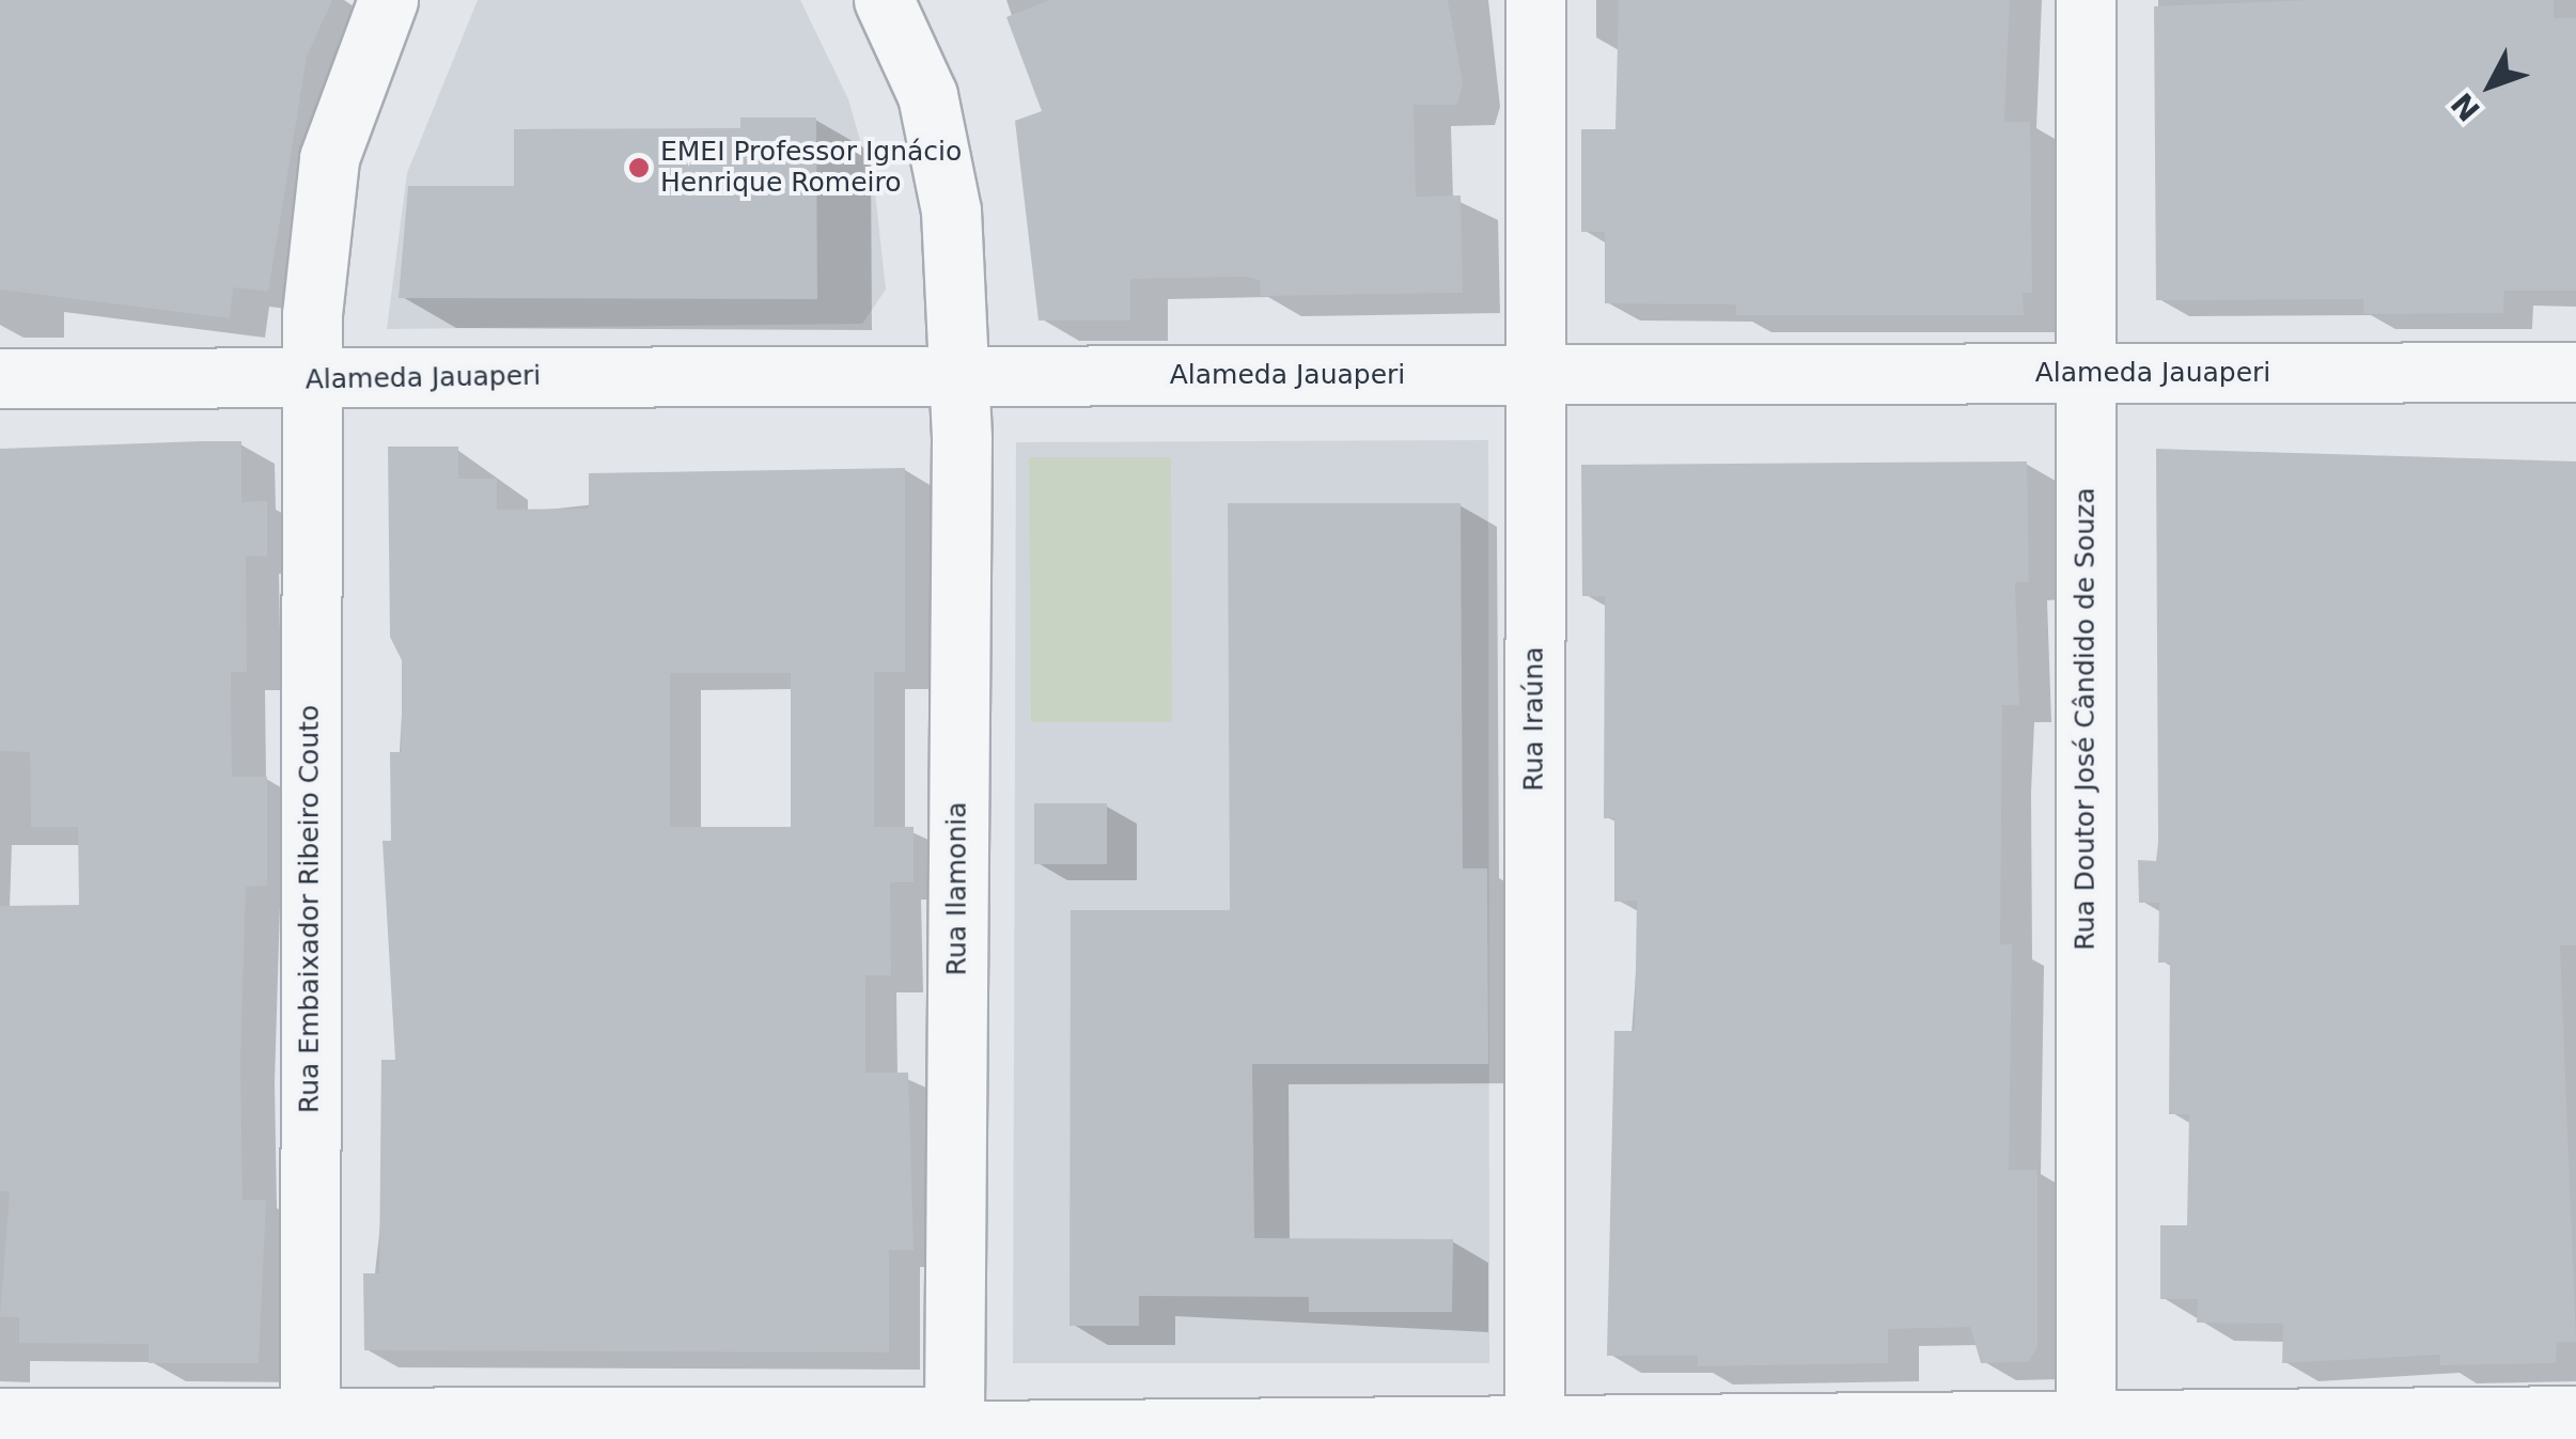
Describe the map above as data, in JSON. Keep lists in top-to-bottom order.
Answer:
{
  "streets": {
    "street": [
      "Alameda Jauaperi",
      "Rua Iraúna",
      "Rua Doutor José Cândido de Souza",
      "Rua Ilamonia",
      "Rua Embaixador Ribeiro Couto"
    ]
  },
  "crossings": [
    ["Alameda Jauaperi", "Rua Iraúna"],
    ["Alameda Jauaperi", "Rua Doutor José Cândido de Souza"],
    ["Alameda Jauaperi", "Rua Ilamonia"],
    ["Alameda Jauaperi", "Rua Embaixador Ribeiro Couto"]
  ],
  "places": ["EMEI Professor Ignácio Henrique Romeiro"],
  "north": "bottom left"
}
